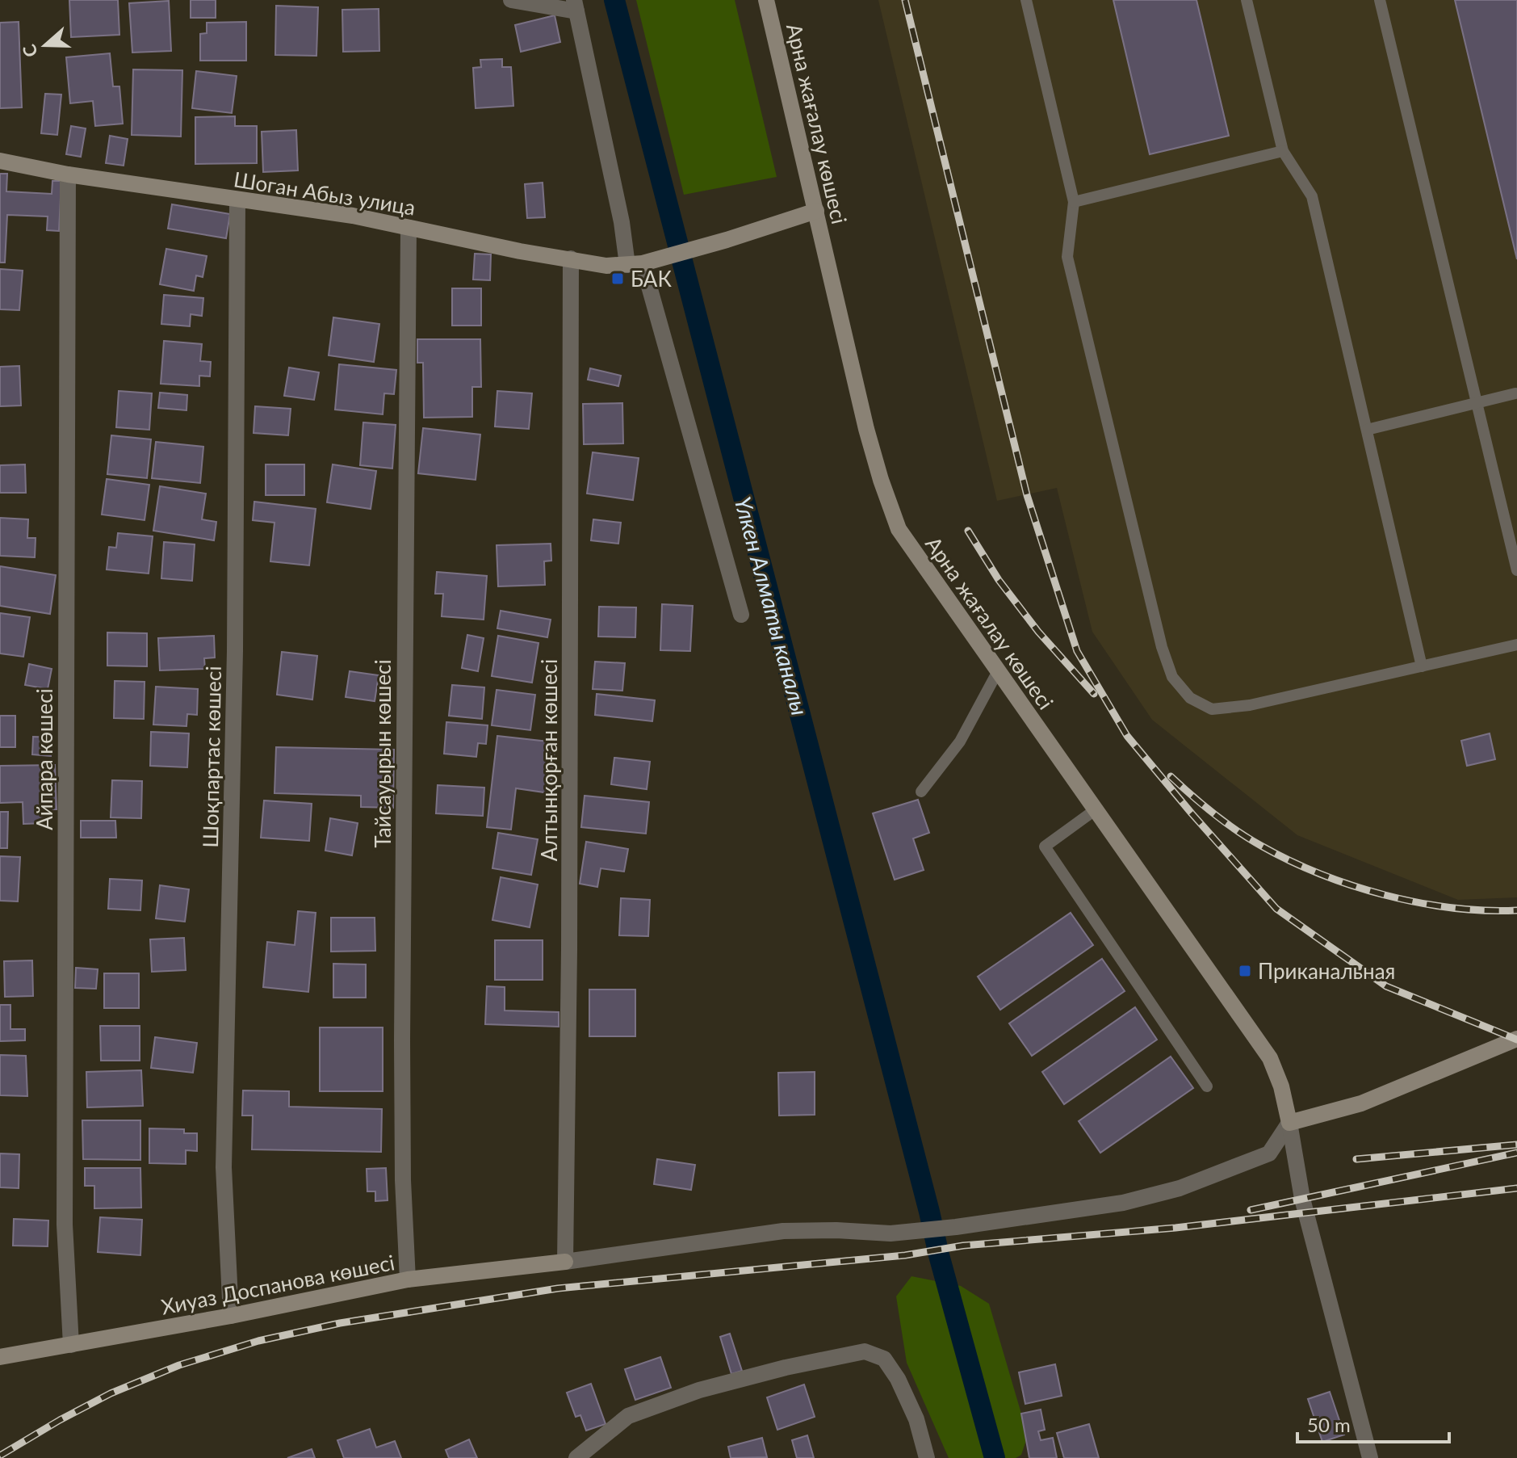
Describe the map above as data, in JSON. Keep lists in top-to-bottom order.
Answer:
{
  "streets": {
    "street": [
      "Арна жағалау көшесі",
      "Шоган Абыз улица",
      "Тайсауырын көшесі",
      "Шоқпартас көшесі",
      "Айпара көшесі",
      "Алтынқорған көшесі",
      "Хиуаз Доспанова көшесі"
    ]
  },
  "crossings": [
    ["Арна жағалау көшесі", "Шоган Абыз улица"],
    ["Шоган Абыз улица", "Тайсауырын көшесі"],
    ["Шоган Абыз улица", "Шоқпартас көшесі"],
    ["Шоган Абыз улица", "Айпара көшесі"],
    ["Шоган Абыз улица", "Алтынқорған көшесі"],
    ["Тайсауырын көшесі", "Хиуаз Доспанова көшесі"],
    ["Шоқпартас көшесі", "Хиуаз Доспанова көшесі"],
    ["Айпара көшесі", "Хиуаз Доспанова көшесі"],
    ["Алтынқорған көшесі", "Хиуаз Доспанова көшесі"]
  ],
  "water": ["Үлкен Алматы каналы"],
  "places": {
    "transit": ["БАК", "Приканальная"]
  },
  "scale_bar": "50 m",
  "north": "left"
}
